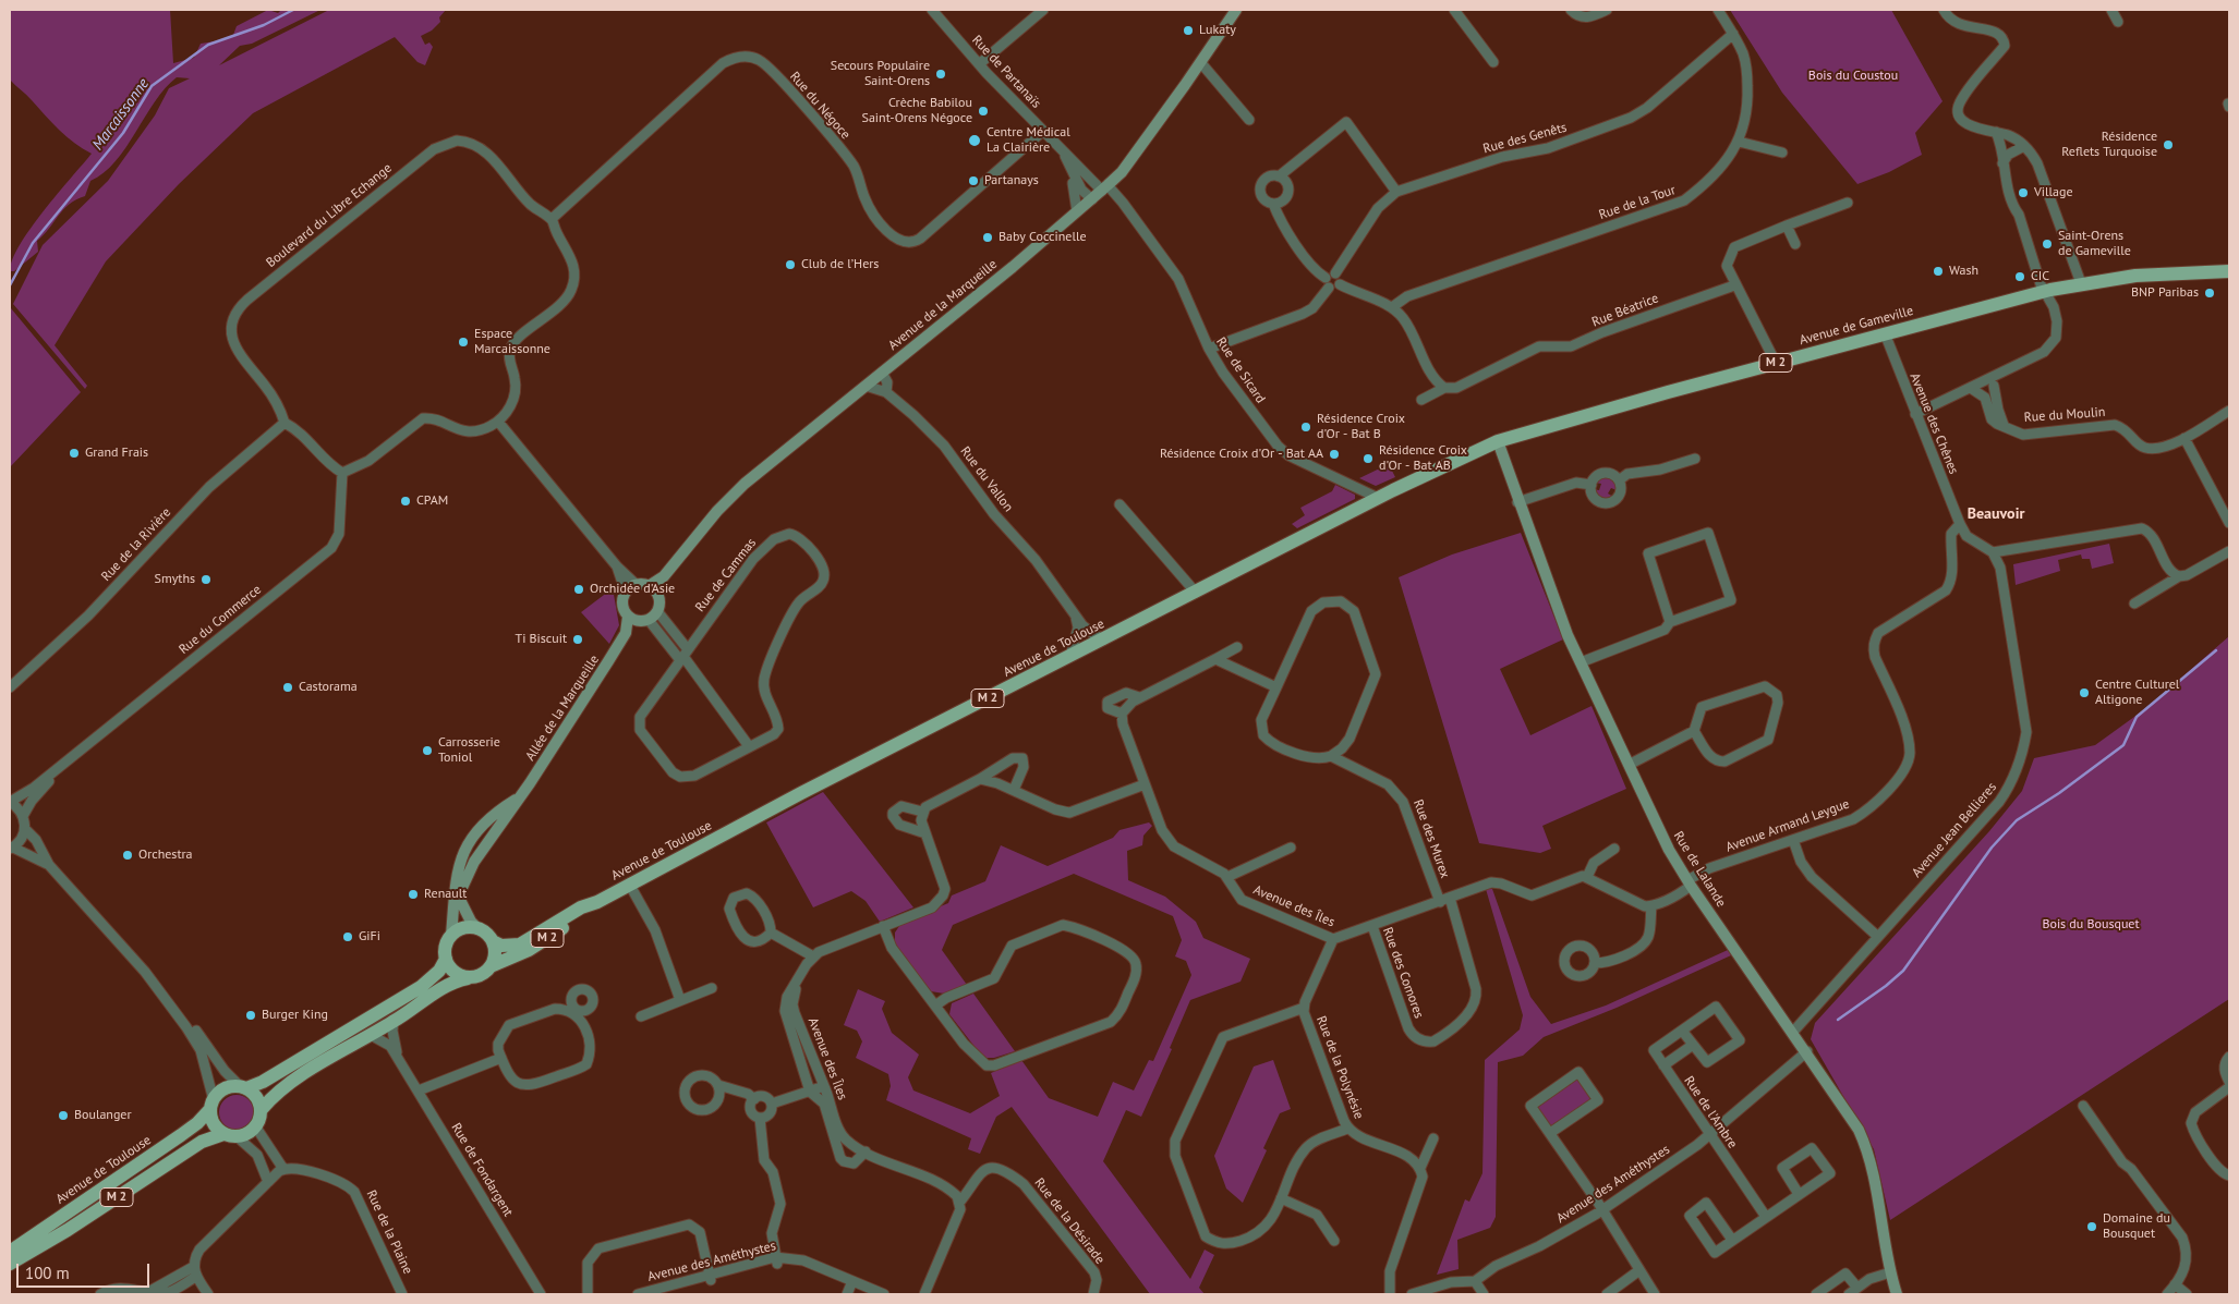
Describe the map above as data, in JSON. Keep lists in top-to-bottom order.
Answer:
{
  "streets": {
    "main road": ["Avenue de Gameville", "M 2", "Avenue de Toulouse"],
    "street": [
      "Rue de Partanaïs",
      "Rue du Négoce",
      "Rue des Genêts",
      "Rue de la Tour",
      "Boulevard du Libre Echange",
      "Avenue de la Marqueille",
      "Rue Béatrice",
      "Rue de Sicard",
      "Rue du Moulin",
      "Avenue des Chênes",
      "Rue du Vallon",
      "Rue de la Rivière",
      "Rue de Cammas",
      "Rue du Commerce",
      "Allée de la Marqueille",
      "Avenue Armand Leygue",
      "Avenue Jean Bellieres",
      "Rue des Murex",
      "Rue de Lalande",
      "Avenue des Îles",
      "Rue des Comores",
      "Rue de la Polynésie",
      "Rue de l'Ambre",
      "Rue de Fondargent",
      "Avenue des Améthystes",
      "Rue de la Désirade",
      "Rue de la Plaine"
    ]
  },
  "crossings": [
    ["Rue de Partanaïs", "Rue du Négoce"],
    ["Rue de Partanaïs", "Avenue de la Marqueille"],
    ["Rue de Partanaïs", "Rue de Sicard"],
    ["Rue du Négoce", "Boulevard du Libre Echange"],
    ["Rue des Genêts", "Rue de la Tour"],
    ["Boulevard du Libre Echange", "Rue de la Rivière"],
    ["Avenue de la Marqueille", "Rue de Sicard"],
    ["Avenue de la Marqueille", "Rue du Vallon"],
    ["Avenue de la Marqueille", "Allée de la Marqueille"],
    ["Avenue de Gameville", "Avenue des Chênes"],
    ["Avenue de Gameville", "Avenue de Toulouse"],
    ["Avenue de Gameville", "Rue de Lalande"],
    ["M 2", "Avenue de Toulouse"],
    ["Rue de Sicard", "Avenue de Toulouse"],
    ["Rue du Vallon", "Avenue de Toulouse"],
    ["Avenue de Toulouse", "Allée de la Marqueille"],
    ["Avenue de Toulouse", "Rue de Lalande"],
    ["Avenue Armand Leygue", "Rue de Lalande"],
    ["Avenue Jean Bellieres", "Rue de Lalande"],
    ["Rue des Murex", "Avenue des Îles"],
    ["Rue des Murex", "Rue des Comores"],
    ["Rue de Lalande", "Avenue des Améthystes"],
    ["Avenue des Îles", "Rue des Comores"],
    ["Avenue des Îles", "Rue de la Polynésie"],
    ["Avenue des Îles", "Rue de la Désirade"],
    ["Rue de l'Ambre", "Avenue des Améthystes"]
  ],
  "districts": ["Beauvoir"],
  "water": ["Marcaissonne"],
  "parks": ["Bois du Coustou", "Bois du Bousquet"],
  "places": [
    "Lukaty",
    "Secours Populaire Saint-Orens",
    "Crèche Babilou Saint-Orens Négoce",
    "Centre Médical La Clairière",
    "Résidence Reflets Turquoise",
    "Partanays",
    "Village",
    "Baby Coccinelle",
    "Saint-Orens de Gameville",
    "Club de l’Hers",
    "Wash",
    "CIC",
    "BNP Paribas",
    "Espace Marcaissonne",
    "Résidence Croix d'Or - Bat B",
    "Grand Frais",
    "Résidence Croix d'Or - Bat AA",
    "Résidence Croix d'Or - Bat AB",
    "CPAM",
    "Smyths",
    "Orchidée d'Asie",
    "Ti Biscuit",
    "Castorama",
    "Centre Culturel Altigone",
    "Carrosserie Toniol",
    "Orchestra",
    "Renault",
    "GiFi",
    "Burger King",
    "Boulanger",
    "Domaine du Bousquet"
  ],
  "scale_bar": "100 m"
}
